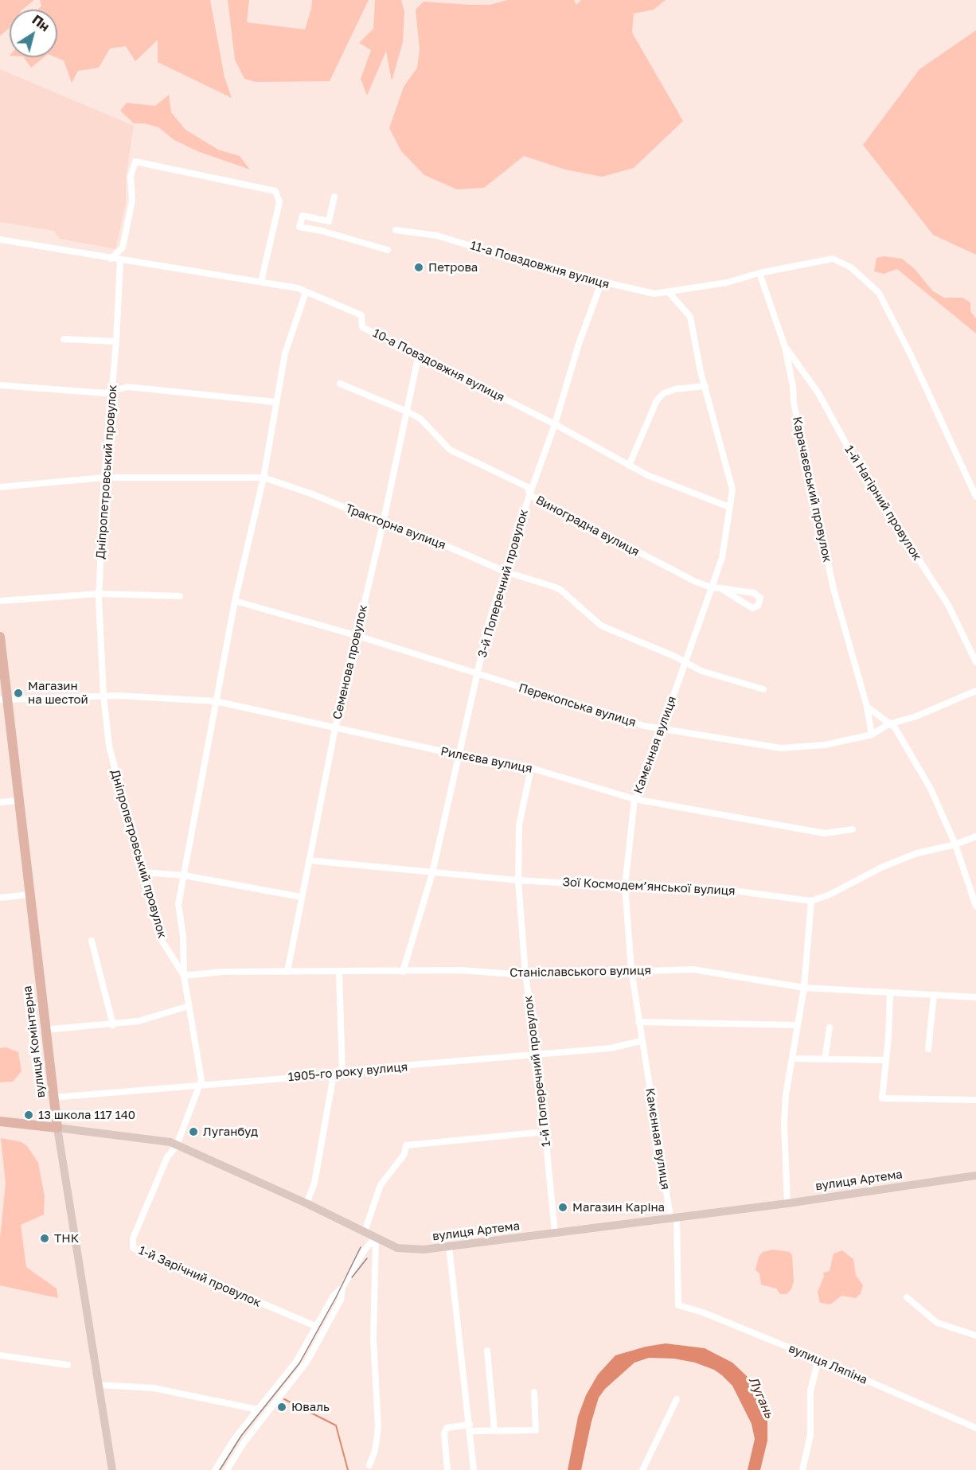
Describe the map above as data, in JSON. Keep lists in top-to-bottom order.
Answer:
{
  "streets": {
    "main road": ["вулиця Комінтерна", "вулиця Артема"],
    "street": [
      "11-а Повздовжня вулиця",
      "10-а Повздовжня вулиця",
      "Дніпропетровський провулок",
      "Карачаєвський провулок",
      "1-й Нагірний провулок",
      "Виноградна вулиця",
      "Тракторна вулиця",
      "3-й Поперечний провулок",
      "Семенова провулок",
      "Перекопська вулиця",
      "Камєнная вулиця",
      "Рилєєва вулиця",
      "Зої Космодем’янської вулиця",
      "Станіславського вулиця",
      "1-й Поперечний провулок",
      "1905-го року вулиця",
      "1-й Зарічний провулок",
      "вулиця Ляпіна"
    ]
  },
  "crossings": [
    ["11-а Повздовжня вулиця", "Карачаєвський провулок"],
    ["11-а Повздовжня вулиця", "3-й Поперечний провулок"],
    ["11-а Повздовжня вулиця", "Камєнная вулиця"],
    ["10-а Повздовжня вулиця", "Дніпропетровський провулок"],
    ["10-а Повздовжня вулиця", "3-й Поперечний провулок"],
    ["10-а Повздовжня вулиця", "Семенова провулок"],
    ["10-а Повздовжня вулиця", "Камєнная вулиця"],
    ["Дніпропетровський провулок", "Тракторна вулиця"],
    ["Дніпропетровський провулок", "Перекопська вулиця"],
    ["Дніпропетровський провулок", "Рилєєва вулиця"],
    ["Дніпропетровський провулок", "Станіславського вулиця"],
    ["Карачаєвський провулок", "1-й Нагірний провулок"],
    ["Карачаєвський провулок", "Перекопська вулиця"],
    ["Виноградна вулиця", "3-й Поперечний провулок"],
    ["Виноградна вулиця", "Семенова провулок"],
    ["Виноградна вулиця", "Камєнная вулиця"],
    ["Тракторна вулиця", "3-й Поперечний провулок"],
    ["Тракторна вулиця", "Семенова провулок"],
    ["Тракторна вулиця", "Камєнная вулиця"],
    ["3-й Поперечний провулок", "Перекопська вулиця"],
    ["3-й Поперечний провулок", "Рилєєва вулиця"],
    ["3-й Поперечний провулок", "Зої Космодем’янської вулиця"],
    ["3-й Поперечний провулок", "Станіславського вулиця"],
    ["Семенова провулок", "Перекопська вулиця"],
    ["Семенова провулок", "Рилєєва вулиця"],
    ["Семенова провулок", "Зої Космодем’янської вулиця"],
    ["Семенова провулок", "Станіславського вулиця"],
    ["Перекопська вулиця", "Камєнная вулиця"],
    ["Камєнная вулиця", "Рилєєва вулиця"],
    ["Камєнная вулиця", "Зої Космодем’янської вулиця"],
    ["Камєнная вулиця", "Станіславського вулиця"],
    ["Камєнная вулиця", "1905-го року вулиця"],
    ["Камєнная вулиця", "вулиця Артема"],
    ["Камєнная вулиця", "вулиця Ляпіна"],
    ["Рилєєва вулиця", "вулиця Комінтерна"],
    ["Рилєєва вулиця", "1-й Поперечний провулок"],
    ["Зої Космодем’янської вулиця", "1-й Поперечний провулок"],
    ["Станіславського вулиця", "1-й Поперечний провулок"],
    ["вулиця Комінтерна", "1905-го року вулиця"],
    ["вулиця Комінтерна", "вулиця Артема"],
    ["1-й Поперечний провулок", "1905-го року вулиця"],
    ["1-й Поперечний провулок", "вулиця Артема"],
    ["вулиця Артема", "1-й Зарічний провулок"]
  ],
  "water": ["Лугань"],
  "places": [
    "Петрова",
    "Магазин на шестой",
    "13 школа 117 140",
    "Луганбуд",
    "Магазин Каріна",
    "ТНК",
    "Юваль"
  ],
  "north": "top right"
}
